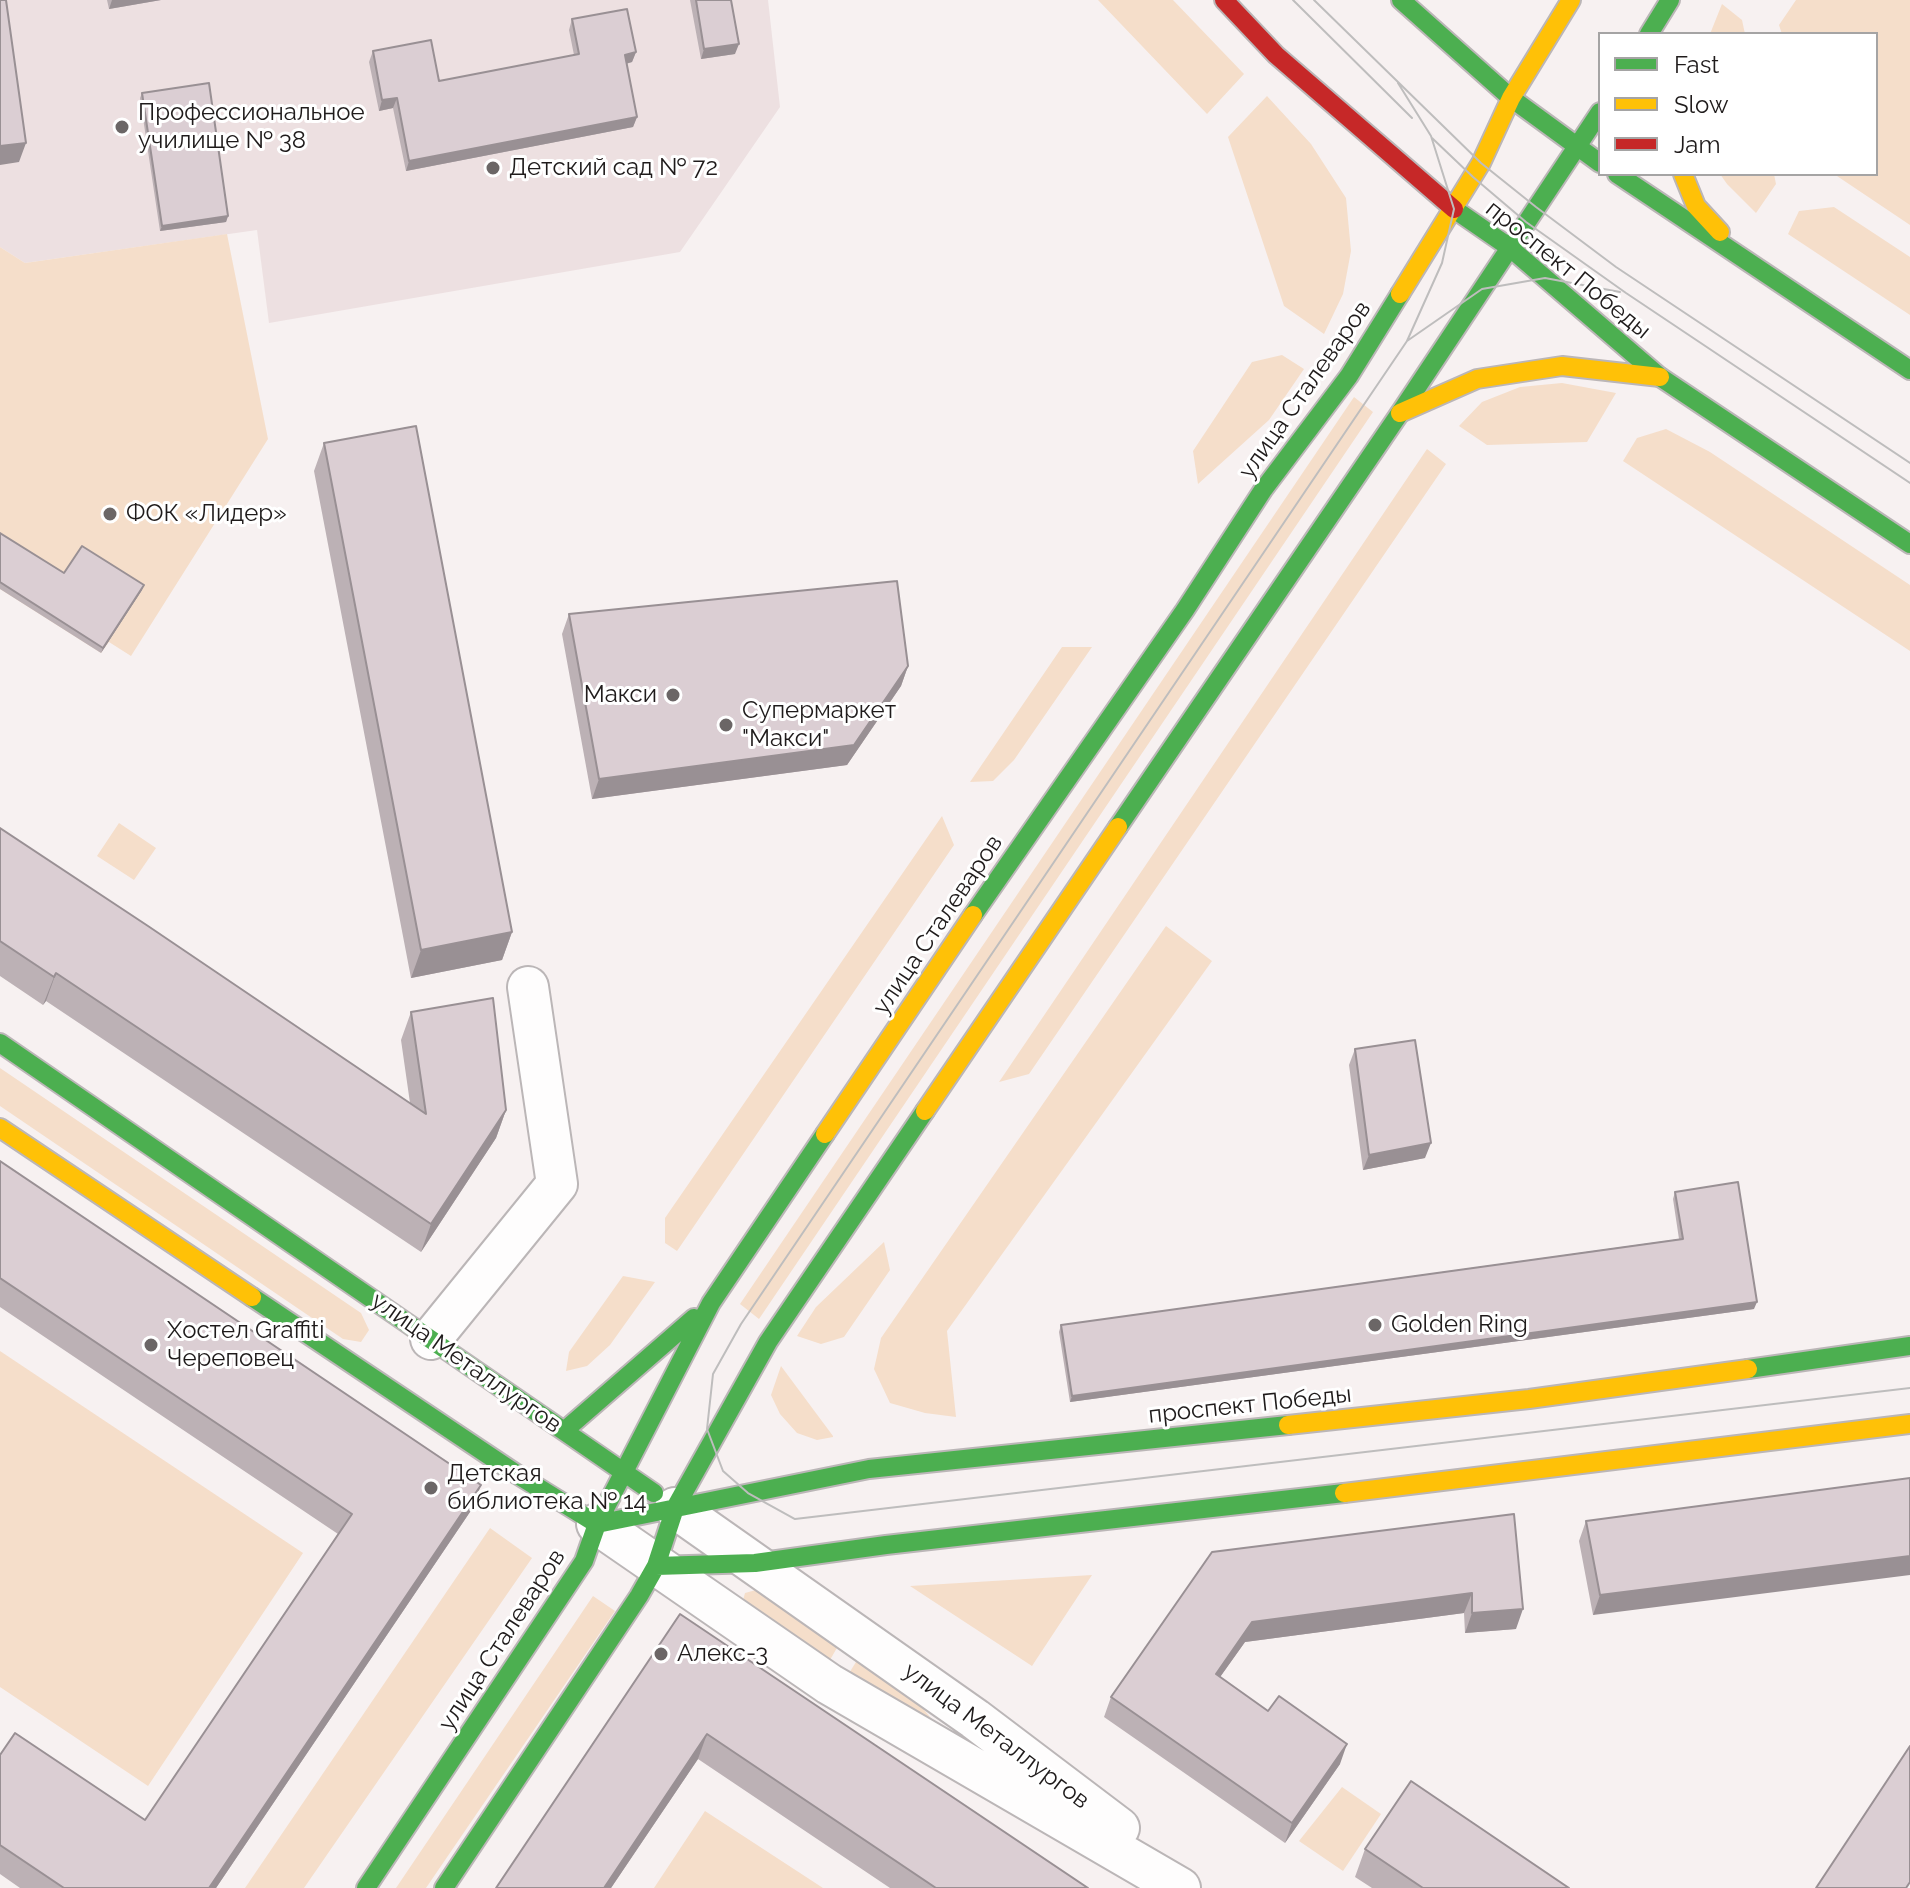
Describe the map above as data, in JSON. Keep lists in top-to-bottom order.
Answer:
{
  "streets": {
    "main road": ["проспект Победы", "улица Сталеваров", "улица Металлургов"]
  },
  "crossings": [
    ["проспект Победы", "улица Сталеваров"],
    ["проспект Победы", "улица Металлургов"],
    ["улица Сталеваров", "улица Металлургов"]
  ],
  "places": [
    "Профессиональное училище № 38",
    "Детский сад № 72",
    "ФОК «Лидер»",
    "Макси",
    "Супермаркет \"Макси\"",
    "Golden Ring",
    "Хостел Graffiti Череповец",
    "Детская библиотека № 14",
    "Алекс-3"
  ],
  "legend": ["Fast", "Slow", "Jam"]
}
